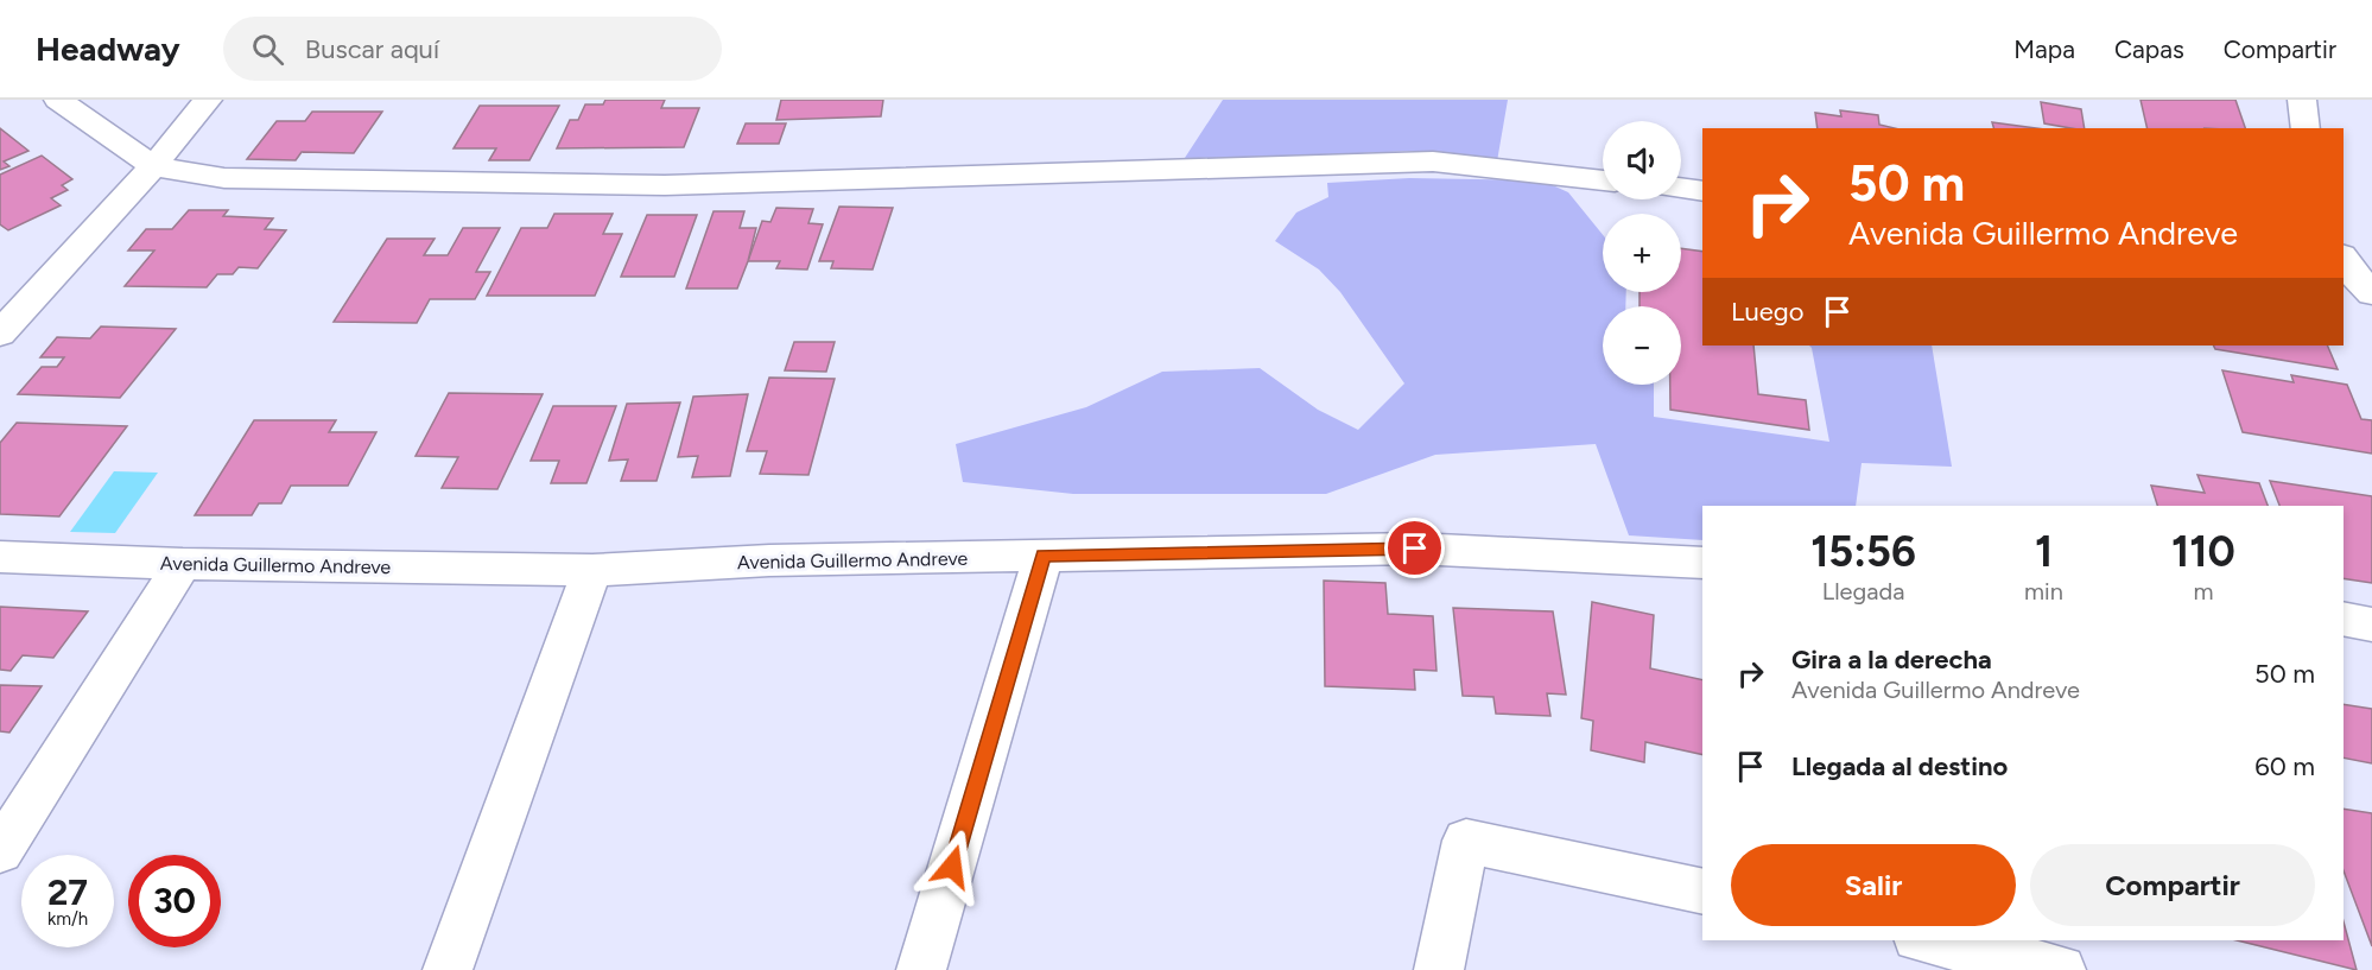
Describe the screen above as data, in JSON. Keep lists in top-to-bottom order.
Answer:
{
  "streets": {
    "street": ["Avenida Guillermo Andreve"]
  },
  "page": {
    "header": "Headway",
    "search": "Buscar aquí",
    "nav": ["Mapa", "Capas", "Compartir"],
    "map_buttons": ["+", "−"],
    "turn": ["50 m", "Avenida Guillermo Andreve"],
    "then": "Luego",
    "eta": [
      "15:56",
      "Llegada",
      "1",
      "min",
      "110",
      "m"
    ],
    "list": [
      {
        "name": "Gira a la derecha",
        "note": "Avenida Guillermo Andreve",
        "value": "50 m"
      },
      {
        "name": "Llegada al destino",
        "value": "60 m"
      }
    ],
    "buttons": ["Salir", "Compartir"],
    "speed": "27 km/h",
    "limit": "30"
  }
}
